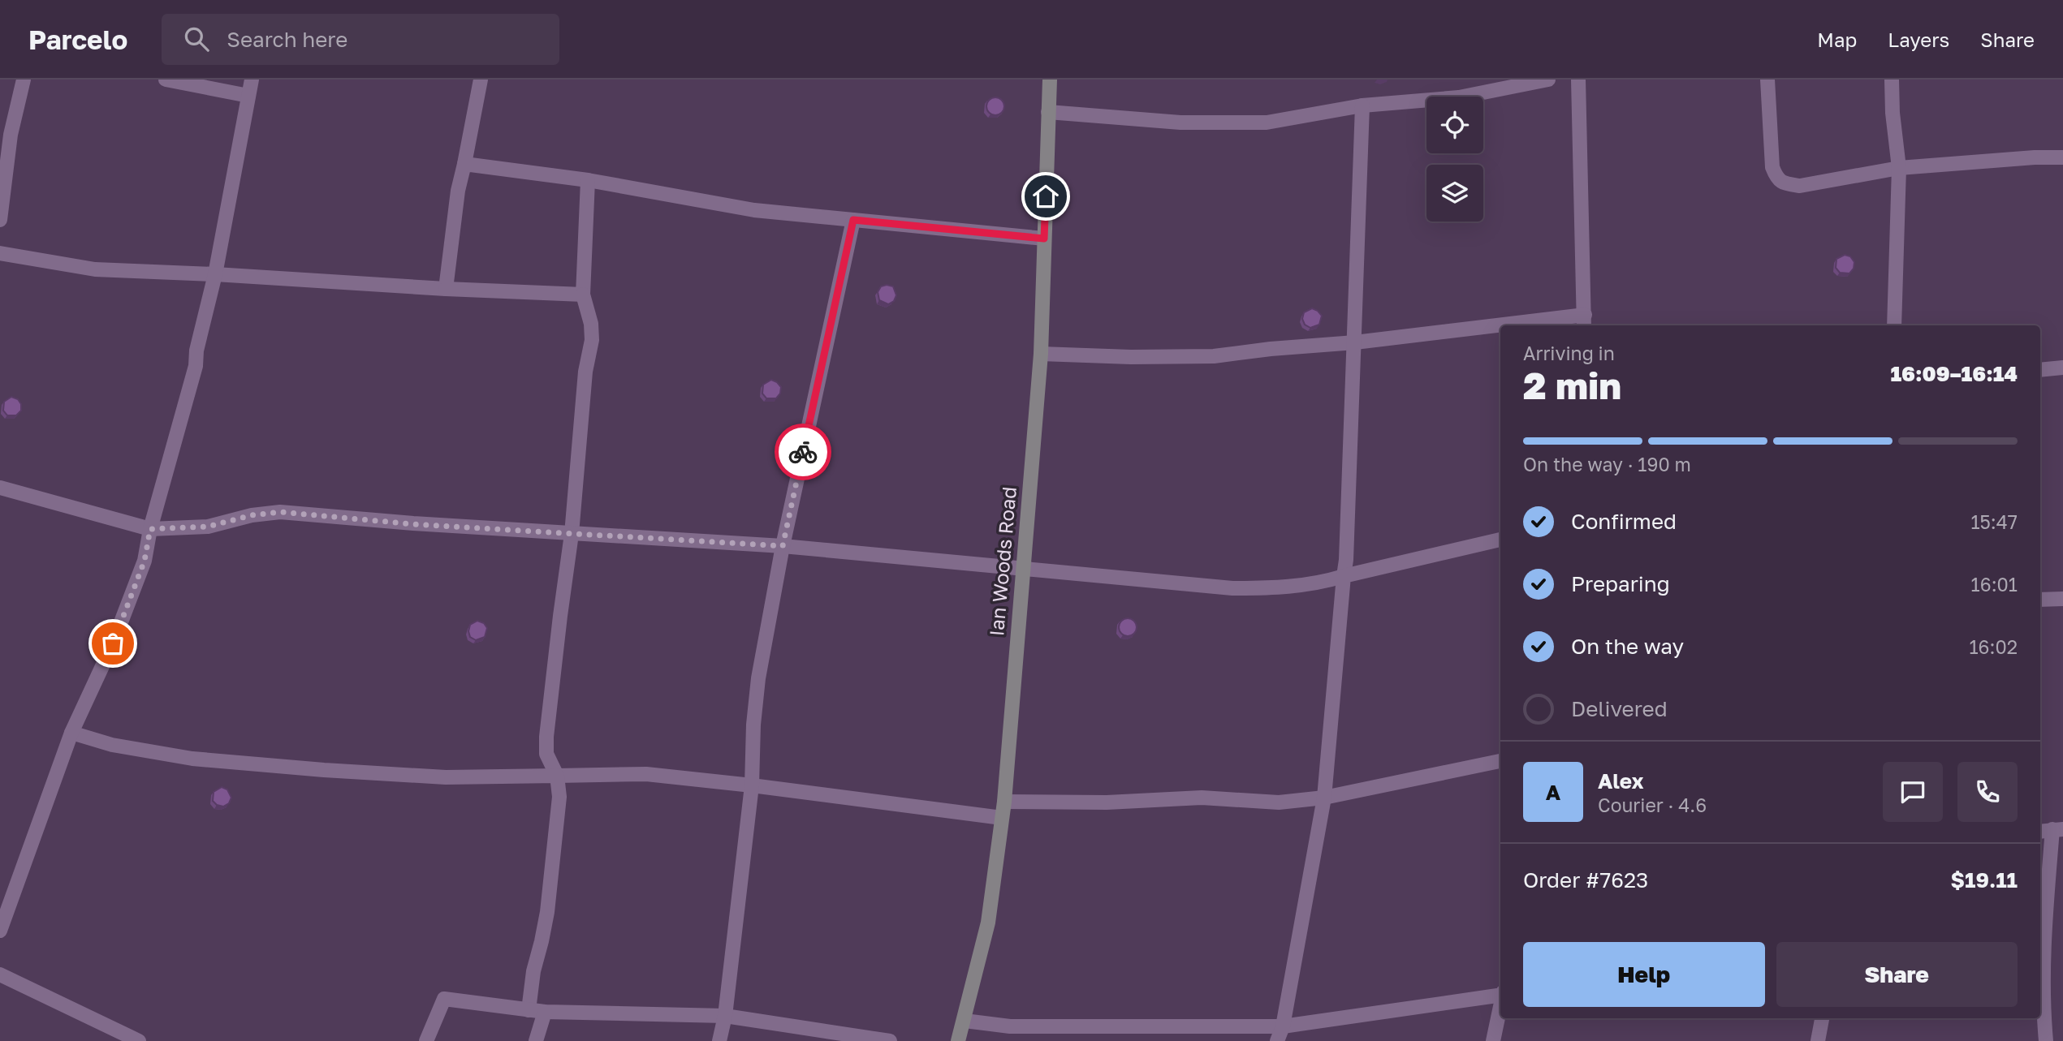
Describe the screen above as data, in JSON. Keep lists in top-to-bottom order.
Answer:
{
  "streets": {
    "street": ["Ian Woods Road"]
  },
  "page": {
    "header": "Parcelo",
    "search": "Search here",
    "nav": ["Map", "Layers", "Share"],
    "heading": ["2 min", "Arriving in", "16:09–16:14"],
    "panel": [
      "Alex",
      "Courier · 4.6",
      "Order #7623",
      "$19.11"
    ],
    "bar": "On the way · 190 m",
    "list": [
      ["Confirmed", "15:47"],
      ["Preparing", "16:01"],
      ["On the way", "16:02"],
      "Delivered"
    ],
    "round": "A",
    "buttons": ["Help", "Share"]
  }
}
